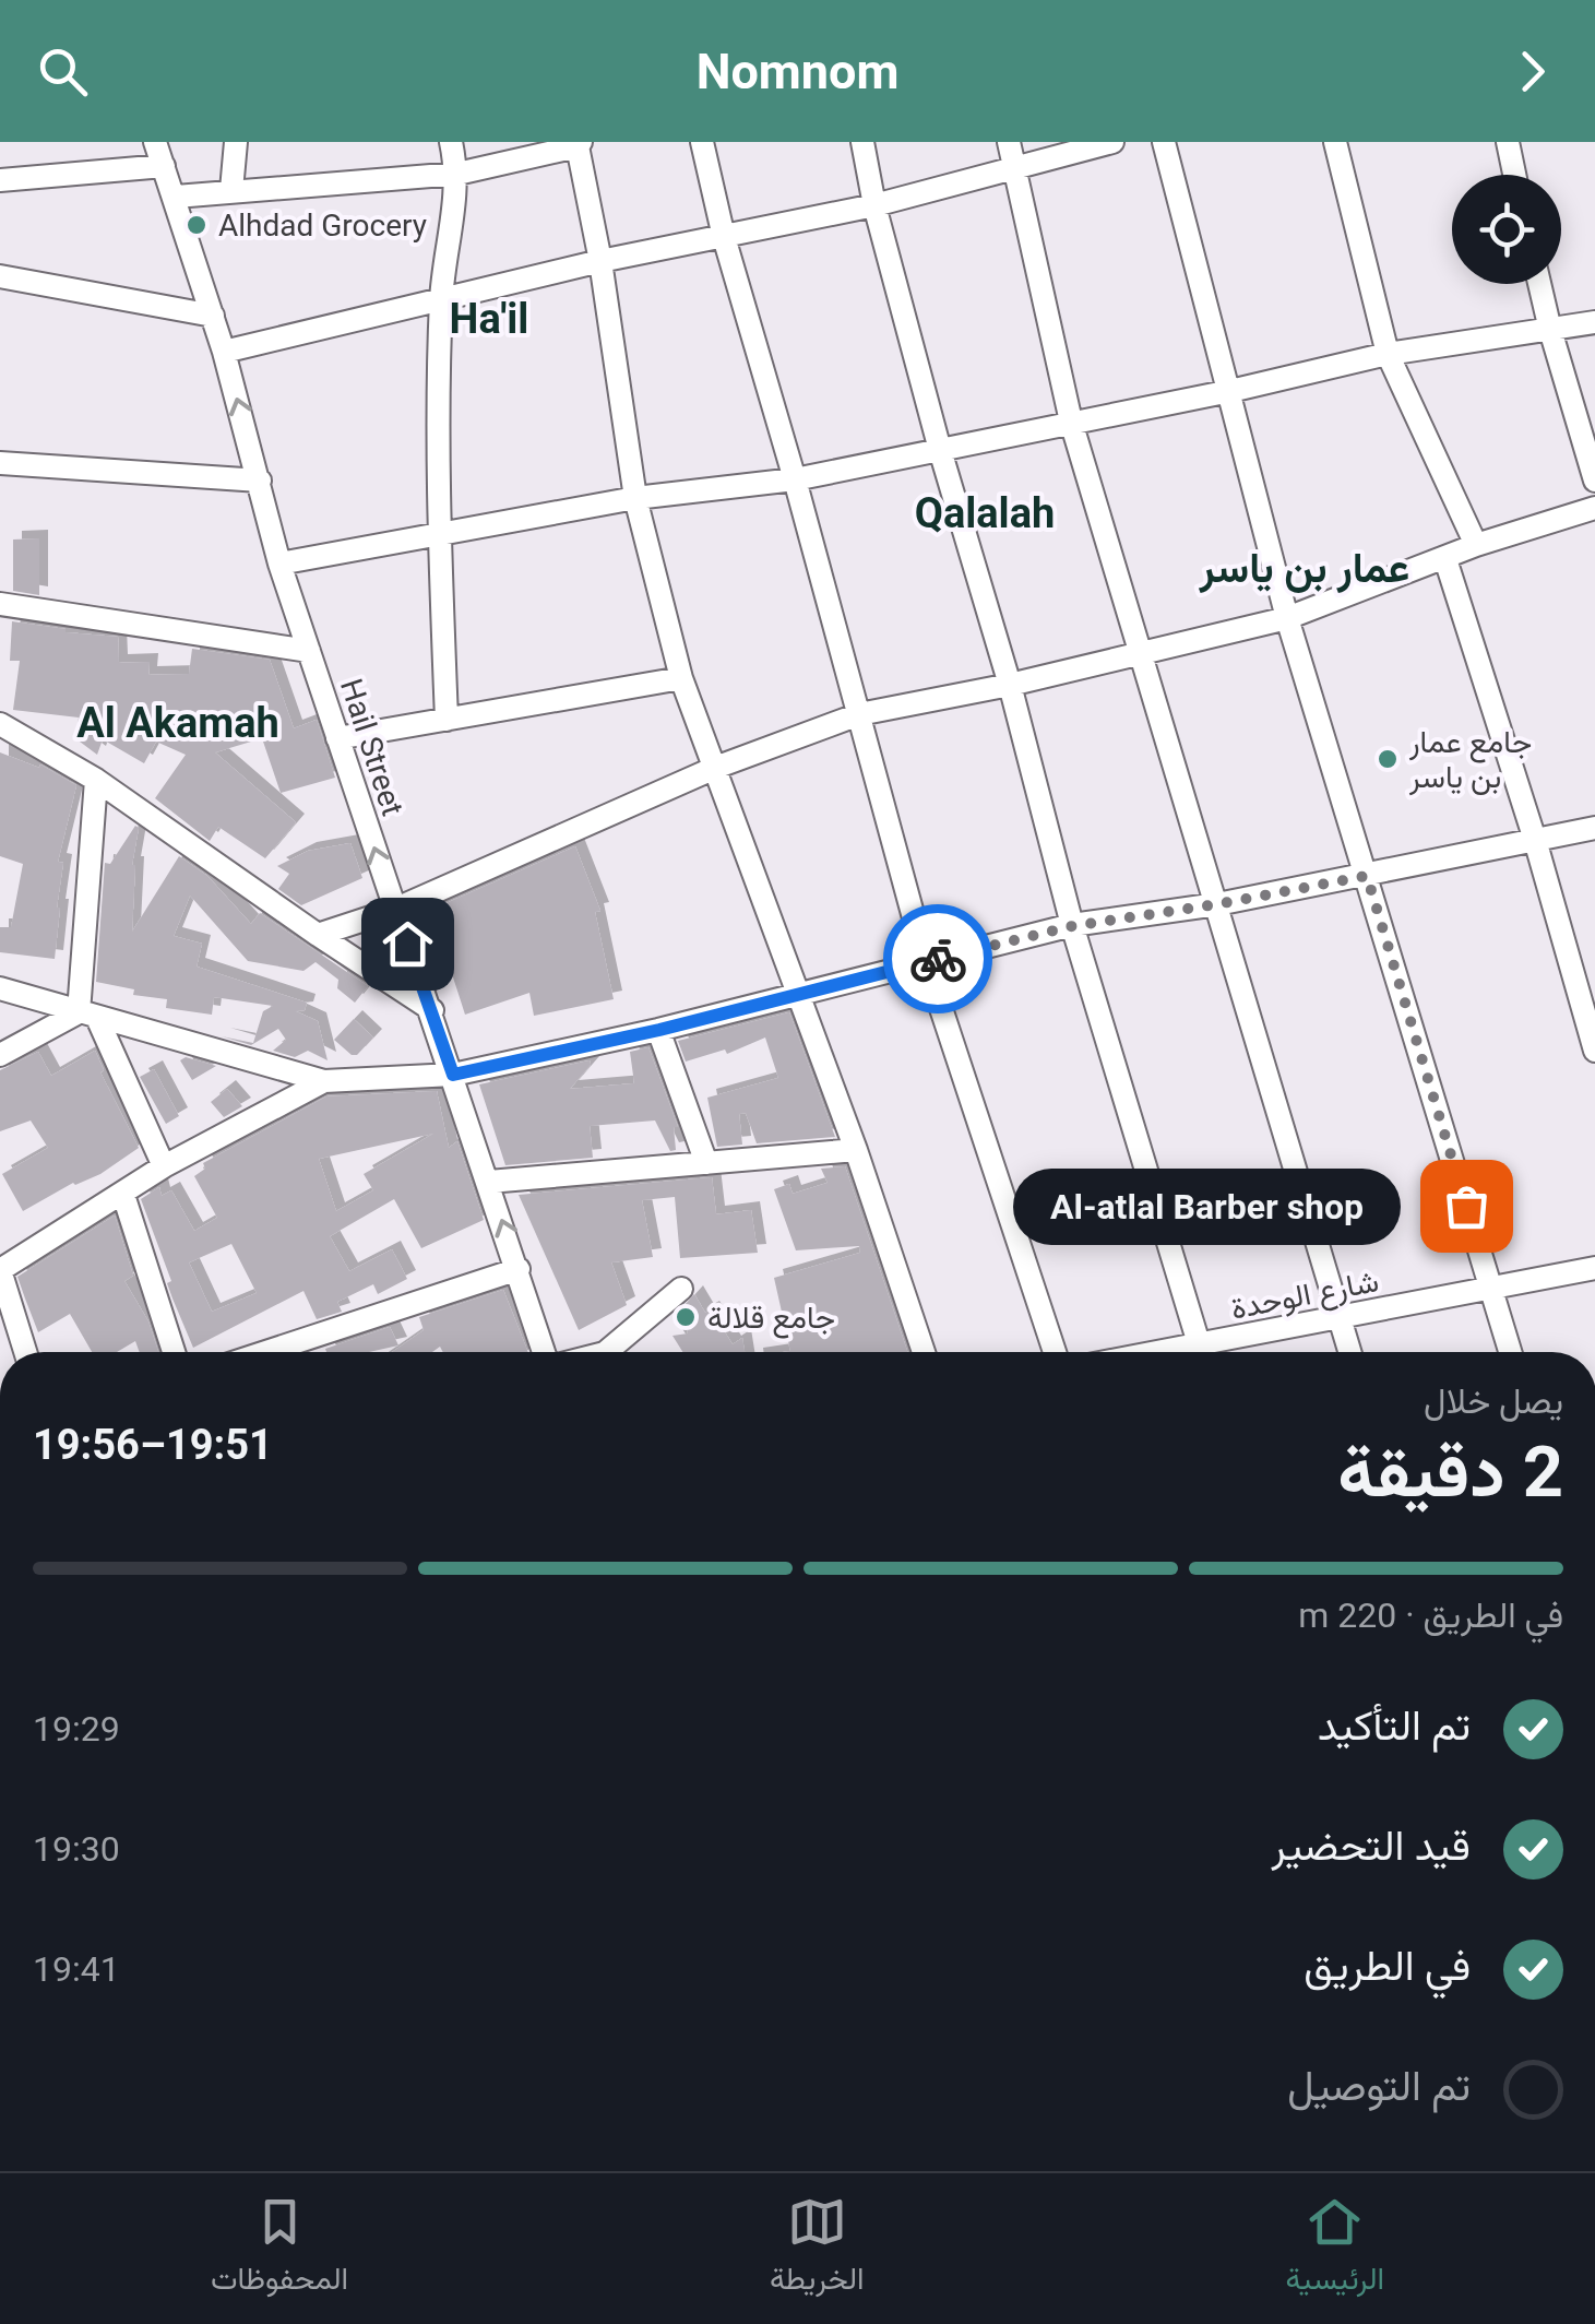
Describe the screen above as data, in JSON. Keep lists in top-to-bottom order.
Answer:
{
  "streets": {
    "street": ["Hail Street", "شارع الوحدة"]
  },
  "districts": [
    "Ha'il",
    "Qalalah",
    "عمار بن ياسر",
    "Al Akamah"
  ],
  "places": [
    "Alhdad Grocery",
    "جامع عمار بن ياسر",
    "Al-atlal Barber shop",
    "جامع قلالة"
  ],
  "page": {
    "header": "Nomnom",
    "bubble": "Al-atlal Barber shop",
    "heading": ["2 دقيقة", "يصل خلال", "19:51–19:56"],
    "bar": "في الطريق · 220 m",
    "list": [
      ["تم التأكيد", "19:29"],
      ["قيد التحضير", "19:30"],
      ["في الطريق", "19:41"],
      "تم التوصيل"
    ],
    "tabs": ["الرئيسية", "الخريطة", "المحفوظات"]
  }
}
